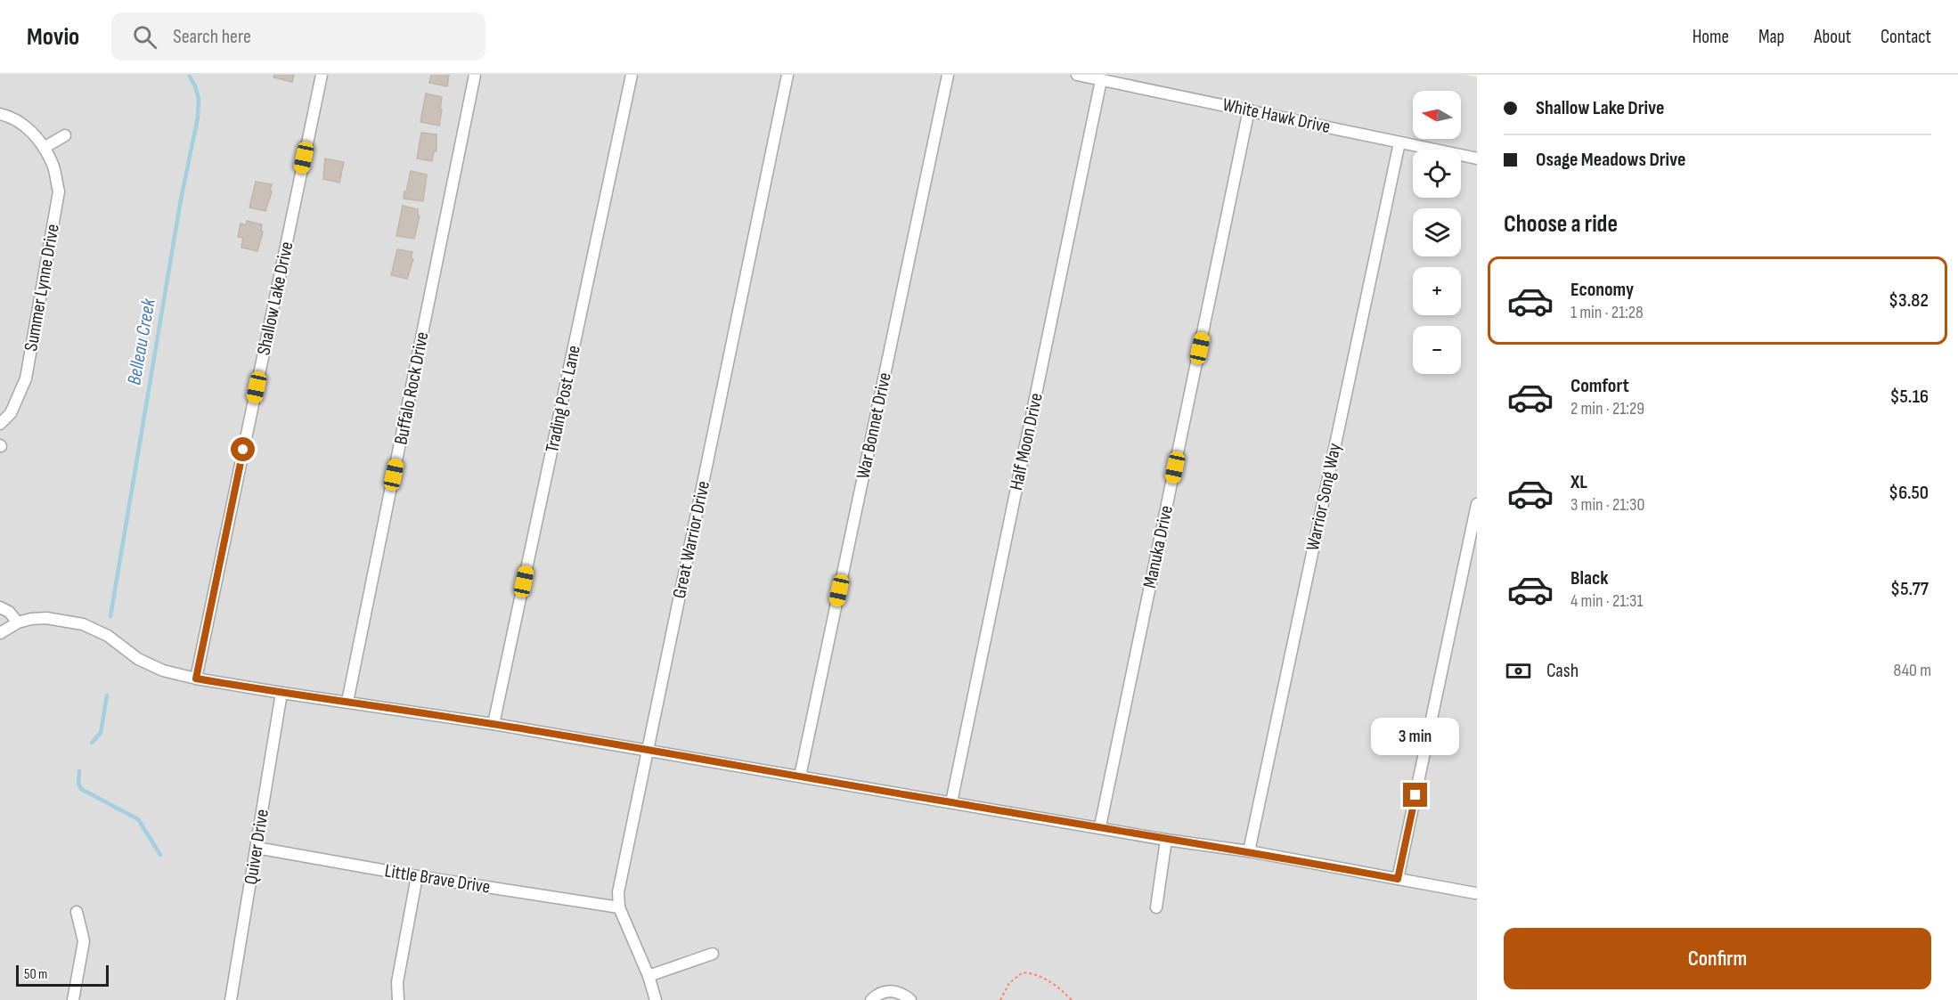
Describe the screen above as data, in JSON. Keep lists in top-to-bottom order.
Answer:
{
  "streets": {
    "street": [
      "White Hawk Drive",
      "Summer Lynne Drive",
      "Shallow Lake Drive",
      "Buffalo Rock Drive",
      "Trading Post Lane",
      "War Bonnet Drive",
      "Half Moon Drive",
      "Warrior Song Way",
      "Great Warrior Drive",
      "Manuka Drive",
      "Quiver Drive",
      "Little Brave Drive"
    ]
  },
  "crossings": [
    ["White Hawk Drive", "Half Moon Drive"],
    ["White Hawk Drive", "Warrior Song Way"],
    ["White Hawk Drive", "Manuka Drive"],
    ["Great Warrior Drive", "Little Brave Drive"],
    ["Quiver Drive", "Little Brave Drive"]
  ],
  "water": ["Belleau Creek"],
  "scale_bar": "50 m",
  "north": "left",
  "page": {
    "header": "Movio",
    "search": "Search here",
    "nav": [
      "Home",
      "Map",
      "About",
      "Contact"
    ],
    "banner": ["Shallow Lake Drive", "Osage Meadows Drive"],
    "map_buttons": ["+", "−"],
    "heading": "Choose a ride",
    "list": [
      {
        "name": "Economy",
        "note": "1 min · 21:28",
        "value": "$3.82"
      },
      {
        "name": "Comfort",
        "note": "2 min · 21:29",
        "value": "$5.16"
      },
      {
        "name": "XL",
        "note": "3 min · 21:30",
        "value": "$6.50"
      },
      {
        "name": "Black",
        "note": "4 min · 21:31",
        "value": "$5.77"
      }
    ],
    "pay": ["Cash", "840 m"],
    "bubble": "3 min",
    "buttons": "Confirm",
    "scale": "50 m"
  }
}
